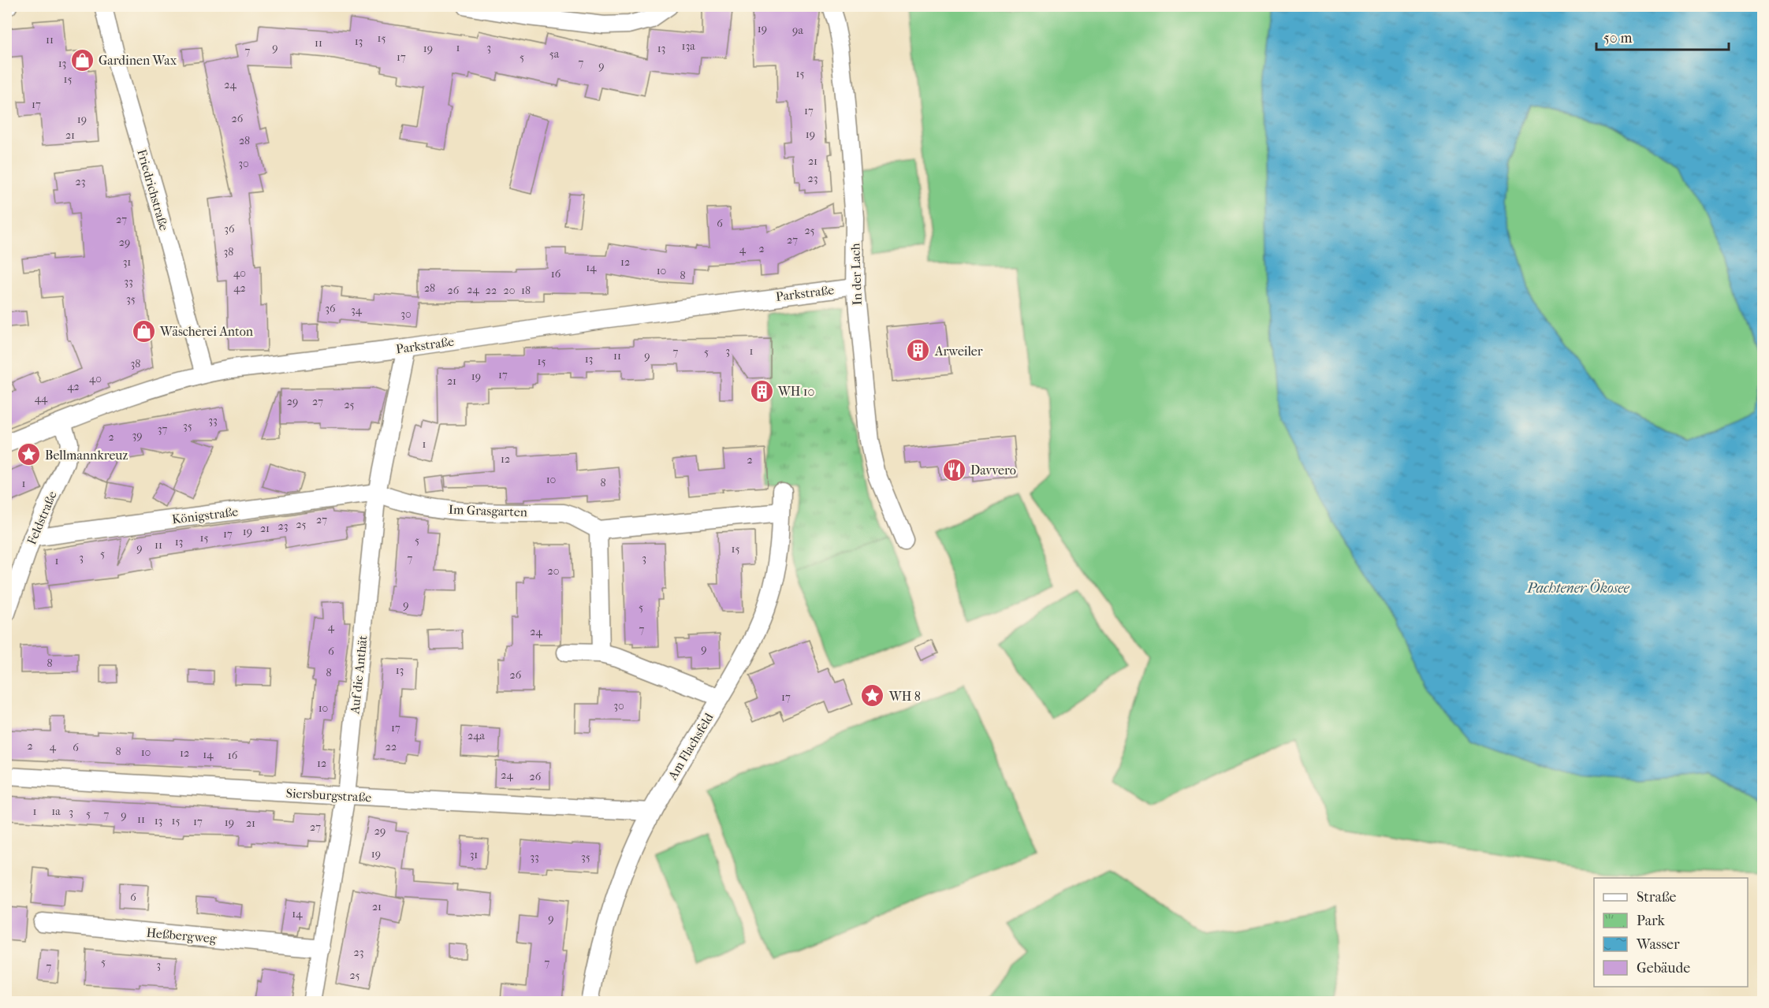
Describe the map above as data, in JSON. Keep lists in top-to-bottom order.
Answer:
{
  "streets": {
    "street": [
      "Friedrichstraße",
      "In der Lach",
      "Parkstraße",
      "Im Grasgarten",
      "Königstraße",
      "Feldstraße",
      "Auf die Anthät",
      "Am Flachsfeld",
      "Siersburgstraße",
      "Heßbergweg"
    ]
  },
  "crossings": [
    ["Friedrichstraße", "Parkstraße"],
    ["In der Lach", "Parkstraße"],
    ["Parkstraße", "Feldstraße"],
    ["Parkstraße", "Auf die Anthät"],
    ["Im Grasgarten", "Königstraße"],
    ["Im Grasgarten", "Auf die Anthät"],
    ["Königstraße", "Feldstraße"],
    ["Königstraße", "Auf die Anthät"],
    ["Auf die Anthät", "Siersburgstraße"],
    ["Auf die Anthät", "Heßbergweg"],
    ["Am Flachsfeld", "Siersburgstraße"]
  ],
  "water": ["Pachtener Ökosee"],
  "places": {
    "shop": ["Gardinen Wax", "Wäscherei Anton"],
    "building": ["Arweiler", "WH 10"],
    "place": ["Bellmannkreuz", "WH 8"],
    "restaurant": ["Davvero"]
  },
  "house_numbers": [
    "19",
    "9a",
    "15",
    "11",
    "13",
    "11",
    "13a",
    "9",
    "1",
    "3",
    "19",
    "13",
    "7",
    "5a",
    "17",
    "5",
    "7",
    "13",
    "9",
    "15",
    "15",
    "24",
    "17",
    "17",
    "26",
    "19",
    "19",
    "21",
    "28",
    "21",
    "30",
    "23",
    "23",
    "27",
    "6",
    "36",
    "25",
    "27",
    "29",
    "2",
    "4",
    "38",
    "31",
    "12",
    "14",
    "10",
    "40",
    "16",
    "8",
    "33",
    "42",
    "28",
    "24",
    "26",
    "22",
    "20",
    "18",
    "35",
    "36",
    "34",
    "30",
    "3",
    "1",
    "7",
    "5",
    "11",
    "9",
    "13",
    "15",
    "38",
    "17",
    "19",
    "40",
    "21",
    "42",
    "44",
    "29",
    "27",
    "25",
    "33",
    "35",
    "37",
    "39",
    "2",
    "1",
    "12",
    "2",
    "10",
    "8",
    "1",
    "27",
    "25",
    "23",
    "21",
    "19",
    "17",
    "15",
    "5",
    "13",
    "11",
    "9",
    "15",
    "5",
    "3",
    "7",
    "3",
    "1",
    "20",
    "9",
    "5",
    "4",
    "7",
    "24",
    "9",
    "6",
    "8",
    "13",
    "8",
    "26",
    "17",
    "30",
    "10",
    "17",
    "24a",
    "2",
    "4",
    "22",
    "6",
    "8",
    "10",
    "12",
    "14",
    "16",
    "12",
    "24",
    "26",
    "1",
    "1a",
    "3",
    "5",
    "7",
    "9",
    "11",
    "13",
    "15",
    "17",
    "19",
    "21",
    "27",
    "29",
    "19",
    "31",
    "33",
    "35",
    "6",
    "21",
    "14",
    "9",
    "23",
    "5",
    "7",
    "3",
    "7",
    "25"
  ],
  "legend": [
    "Straße",
    "Park",
    "Wasser",
    "Gebäude"
  ],
  "scale_bar": "50 m"
}
